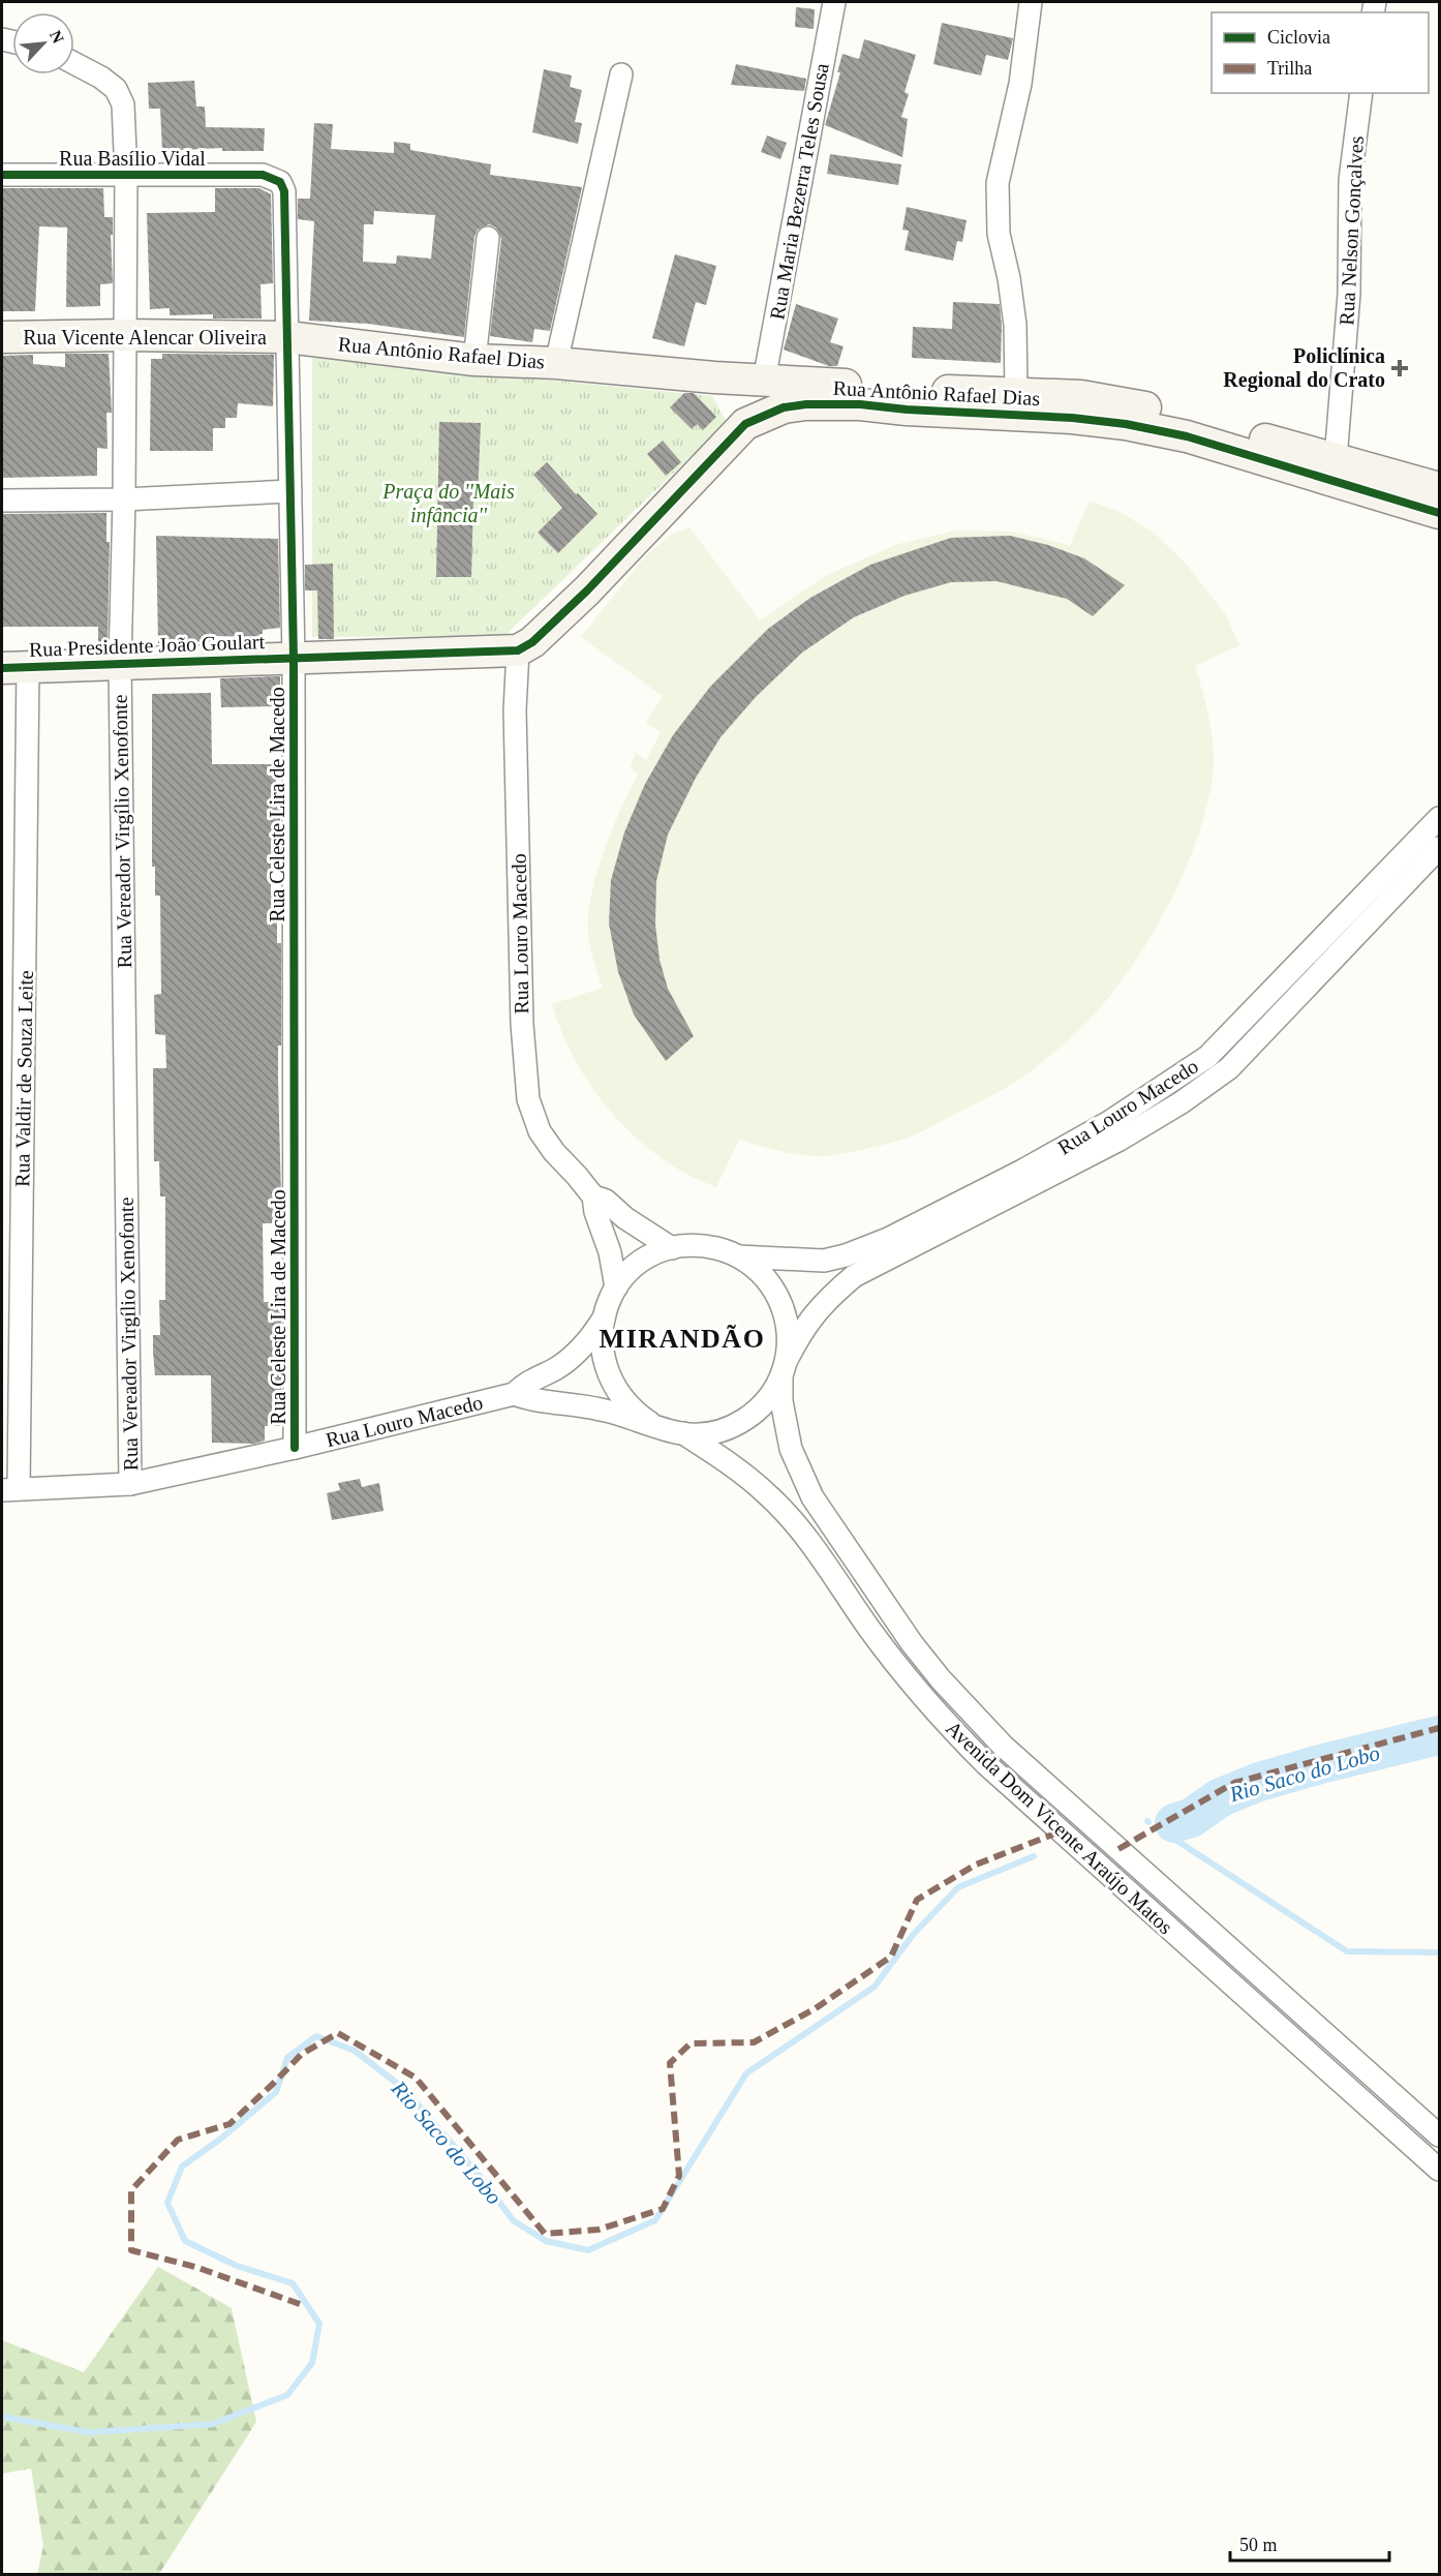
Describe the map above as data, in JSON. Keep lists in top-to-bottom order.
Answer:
{
  "streets": {
    "street": [
      "Rua Basílio Vidal",
      "Rua Maria Bezerra Teles Sousa",
      "Rua Nelson Gonçalves",
      "Rua Vicente Alencar Oliveira",
      "Rua Antônio Rafael Dias",
      "Rua Presidente João Goulart",
      "Rua Celeste Lira de Macedo",
      "Rua Vereador Virgílio Xenofonte",
      "Rua Louro Macedo",
      "Rua Valdir de Souza Leite",
      "Avenida Dom Vicente Araújo Matos"
    ]
  },
  "crossings": [
    ["Rua Basílio Vidal", "Rua Celeste Lira de Macedo"],
    ["Rua Basílio Vidal", "Rua Vereador Virgílio Xenofonte"],
    ["Rua Maria Bezerra Teles Sousa", "Rua Antônio Rafael Dias"],
    ["Rua Nelson Gonçalves", "Rua Antônio Rafael Dias"],
    ["Rua Vicente Alencar Oliveira", "Rua Antônio Rafael Dias"],
    ["Rua Vicente Alencar Oliveira", "Rua Celeste Lira de Macedo"],
    ["Rua Vicente Alencar Oliveira", "Rua Vereador Virgílio Xenofonte"],
    ["Rua Antônio Rafael Dias", "Rua Presidente João Goulart"],
    ["Rua Antônio Rafael Dias", "Rua Celeste Lira de Macedo"],
    ["Rua Antônio Rafael Dias", "Rua Louro Macedo"],
    ["Rua Presidente João Goulart", "Rua Celeste Lira de Macedo"],
    ["Rua Presidente João Goulart", "Rua Vereador Virgílio Xenofonte"],
    ["Rua Presidente João Goulart", "Rua Louro Macedo"],
    ["Rua Presidente João Goulart", "Rua Valdir de Souza Leite"],
    ["Rua Celeste Lira de Macedo", "Rua Louro Macedo"],
    ["Rua Vereador Virgílio Xenofonte", "Rua Louro Macedo"],
    ["Rua Louro Macedo", "Rua Valdir de Souza Leite"],
    ["Rua Louro Macedo", "Avenida Dom Vicente Araújo Matos"]
  ],
  "districts": ["MIRANDÃO"],
  "water": ["Rio Saco do Lobo"],
  "parks": ["Praça do ''Mais infância''"],
  "places": {
    "health": ["Policlínica Regional do Crato"]
  },
  "legend": ["Ciclovia", "Trilha"],
  "scale_bar": "50 m",
  "north": "top right"
}
